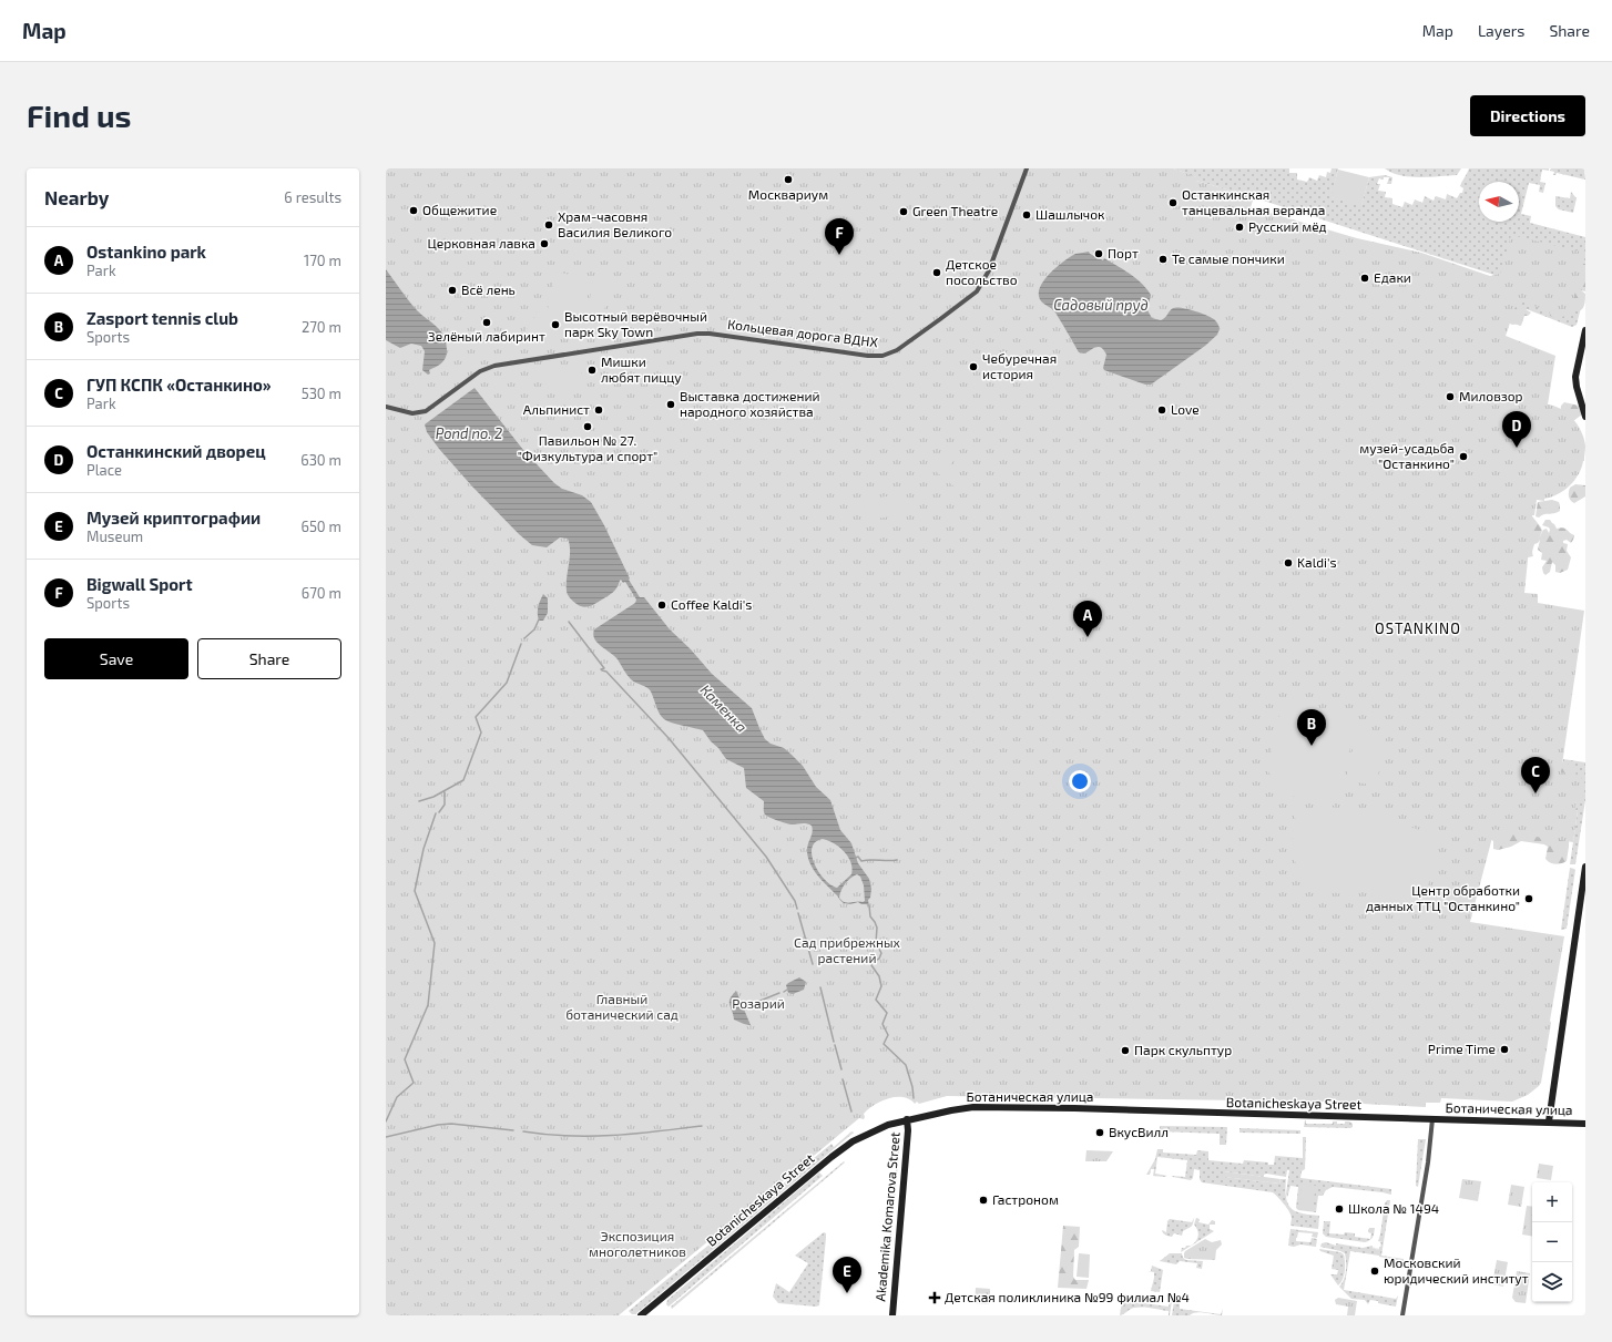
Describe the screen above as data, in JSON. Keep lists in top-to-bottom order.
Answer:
{
  "streets": {
    "main road": ["Ботаническая улица", "Botanicheskaya Street", "Akademika Komarova Street"],
    "street": ["Кольцевая дорога ВДНХ"]
  },
  "crossings": [
    ["Ботаническая улица", "Botanicheskaya Street"],
    ["Ботаническая улица", "Akademika Komarova Street"],
    ["Botanicheskaya Street", "Akademika Komarova Street"]
  ],
  "districts": ["OSTANKINO"],
  "water": ["Садовый пруд", "Pond no. 2", "Каменка"],
  "parks": [
    "Сад прибрежных растений",
    "Главный ботанический сад",
    "Розарий",
    "Экспозиция многолетников"
  ],
  "places": {
    "other": [
      "Москвариум",
      "Останкинская танцевальная веранда",
      "Общежитие",
      "Green Theatre",
      "Шашлычок",
      "Храм-часовня Василия Великого",
      "Русский мёд",
      "Церковная лавка",
      "Порт",
      "Те самые пончики",
      "Детское посольство",
      "Едаки",
      "Всё лень",
      "Зелёный лабиринт",
      "Высотный верёвочный парк Sky Town",
      "Чебуречная история",
      "Мишки любят пиццу",
      "Миловзор",
      "Выставка достижений народного хозяйства",
      "Альпинист",
      "Love",
      "Павильон № 27. \"Физкультура и спорт\"",
      "музей-усадьба \"Останкино\"",
      "Kaldi's",
      "Coffee Kaldi's",
      "Центр обработки данных ТТЦ \"Останкино\"",
      "Prime Time",
      "Парк скульптур",
      "ВкусВилл",
      "Гастроном",
      "Школа № 1494",
      "Московский юридический институт"
    ],
    "health": ["Детская поликлиника №99 филиал №4"]
  },
  "north": "left",
  "page": {
    "header": "Map",
    "nav": ["Map", "Layers", "Share"],
    "buttons": [
      "Directions",
      ["Save", "Share"]
    ],
    "title": "Find us",
    "heading": ["Nearby", "6 results"],
    "pins": [
      "F",
      "D",
      "A",
      "B",
      "C",
      "E"
    ],
    "list": [
      {
        "mark": "A",
        "name": "Ostankino park",
        "note": "Park",
        "value": "170 m"
      },
      {
        "mark": "B",
        "name": "Zasport tennis club",
        "note": "Sports",
        "value": "270 m"
      },
      {
        "mark": "C",
        "name": "ГУП КСПК «Останкино»",
        "note": "Park",
        "value": "530 m"
      },
      {
        "mark": "D",
        "name": "Останкинский дворец",
        "note": "Place",
        "value": "630 m"
      },
      {
        "mark": "E",
        "name": "Музей криптографии",
        "note": "Museum",
        "value": "650 m"
      },
      {
        "mark": "F",
        "name": "Bigwall Sport",
        "note": "Sports",
        "value": "670 m"
      }
    ],
    "map_buttons": ["+", "−"]
  }
}
